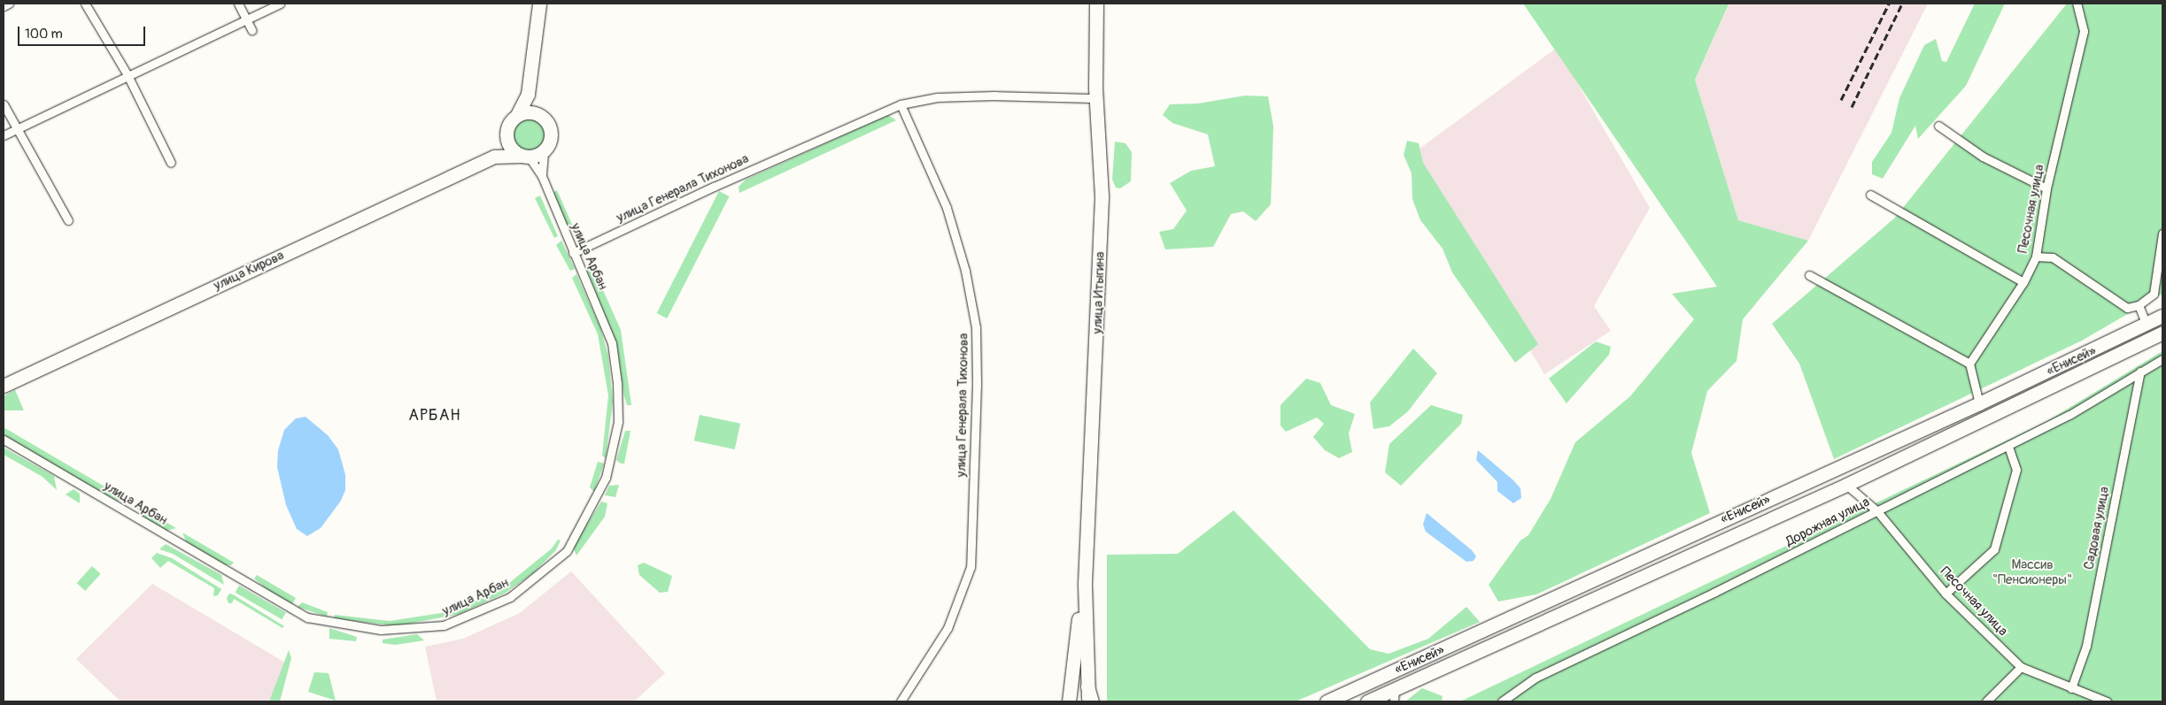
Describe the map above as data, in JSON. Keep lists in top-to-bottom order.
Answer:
{
  "streets": {
    "main road": ["улица Кирова", "улица Итыгина", "«Енисей»"],
    "street": [
      "улица Генерала Тихонова",
      "Песочная улица",
      "улица Арбан",
      "Дорожная улица",
      "Садовая улица"
    ]
  },
  "crossings": [
    ["улица Генерала Тихонова", "улица Арбан"],
    ["улица Генерала Тихонова", "улица Итыгина"],
    ["Песочная улица", "«Енисей»"],
    ["Песочная улица", "Дорожная улица"],
    ["Песочная улица", "Садовая улица"],
    ["Дорожная улица", "Садовая улица"]
  ],
  "districts": ["АРБАН"],
  "parks": ["Массив \"Пенсионеры\""],
  "scale_bar": "100 m"
}
